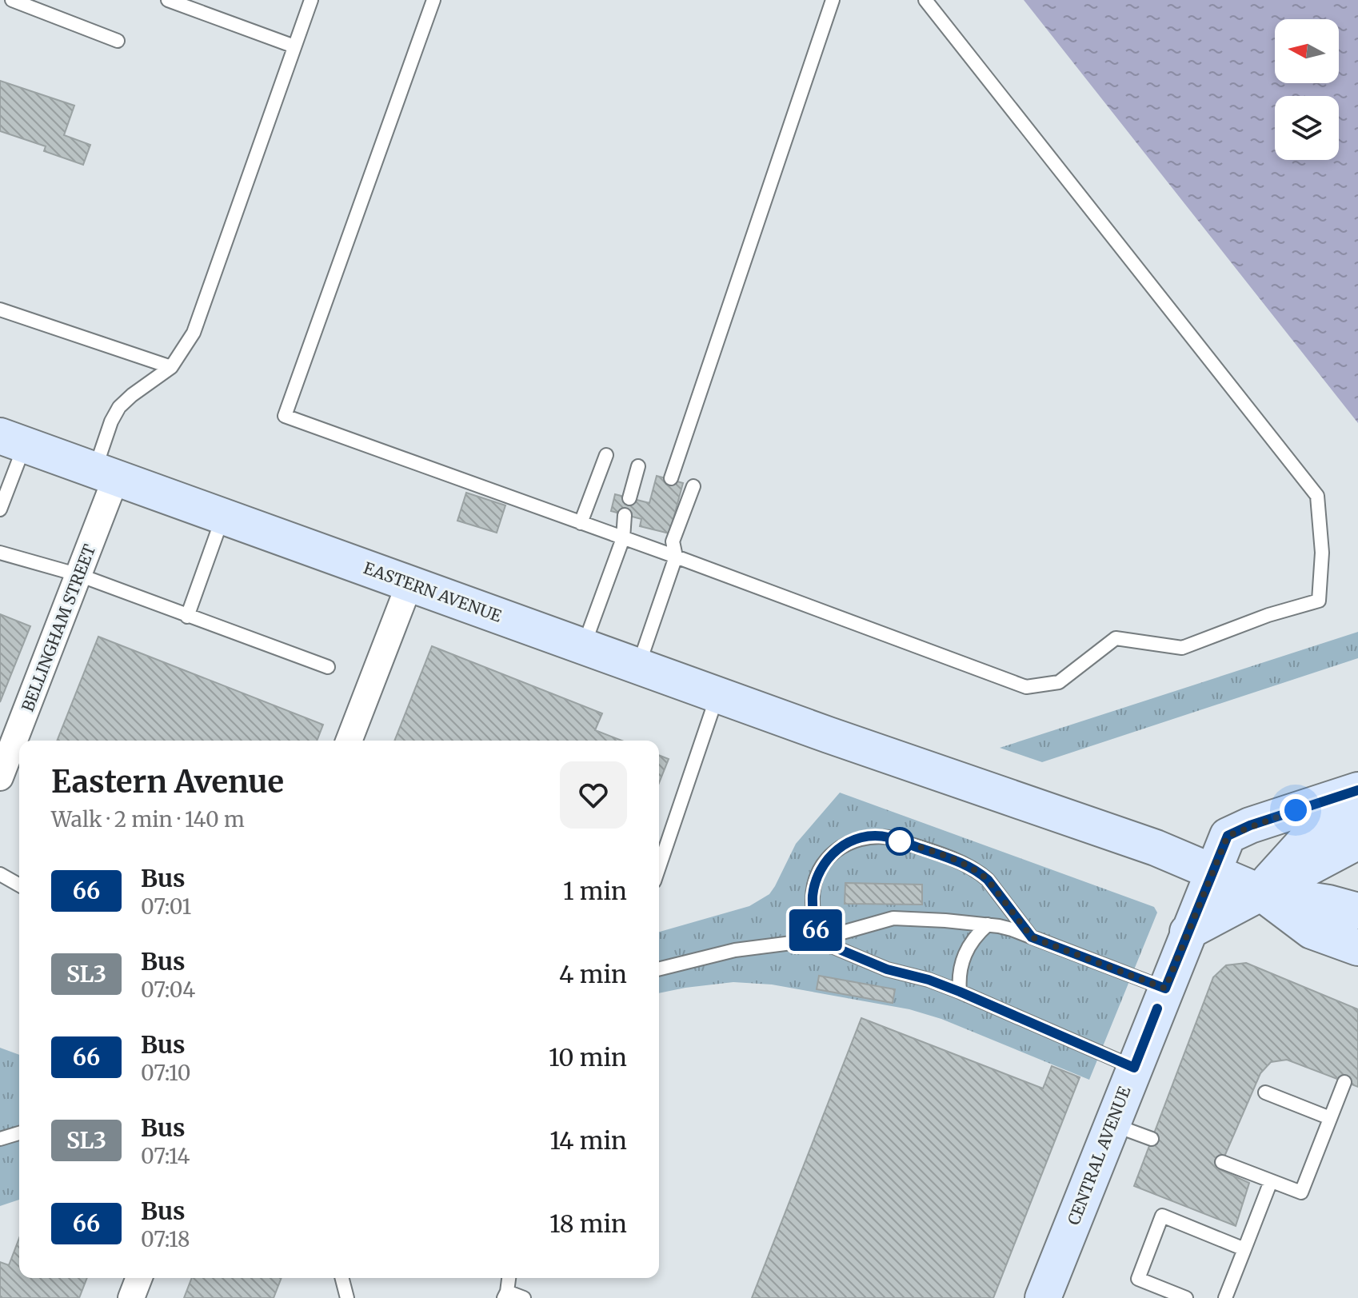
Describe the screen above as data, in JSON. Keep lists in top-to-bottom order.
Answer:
{
  "streets": {
    "main road": ["EASTERN AVENUE", "CENTRAL AVENUE"],
    "street": ["BELLINGHAM STREET"]
  },
  "crossings": [
    ["EASTERN AVENUE", "BELLINGHAM STREET"],
    ["EASTERN AVENUE", "CENTRAL AVENUE"]
  ],
  "lines": ["bus line 66"],
  "north": "left",
  "page": {
    "on_map": "66",
    "heading": ["Eastern Avenue", "Walk · 2 min · 140 m"],
    "list": [
      {
        "mark": "66",
        "name": "Bus",
        "note": "07:01",
        "value": "1 min"
      },
      {
        "mark": "SL3",
        "name": "Bus",
        "note": "07:04",
        "value": "4 min"
      },
      {
        "mark": "66",
        "name": "Bus",
        "note": "07:10",
        "value": "10 min"
      },
      {
        "mark": "SL3",
        "name": "Bus",
        "note": "07:14",
        "value": "14 min"
      },
      {
        "mark": "66",
        "name": "Bus",
        "note": "07:18",
        "value": "18 min"
      }
    ]
  }
}
